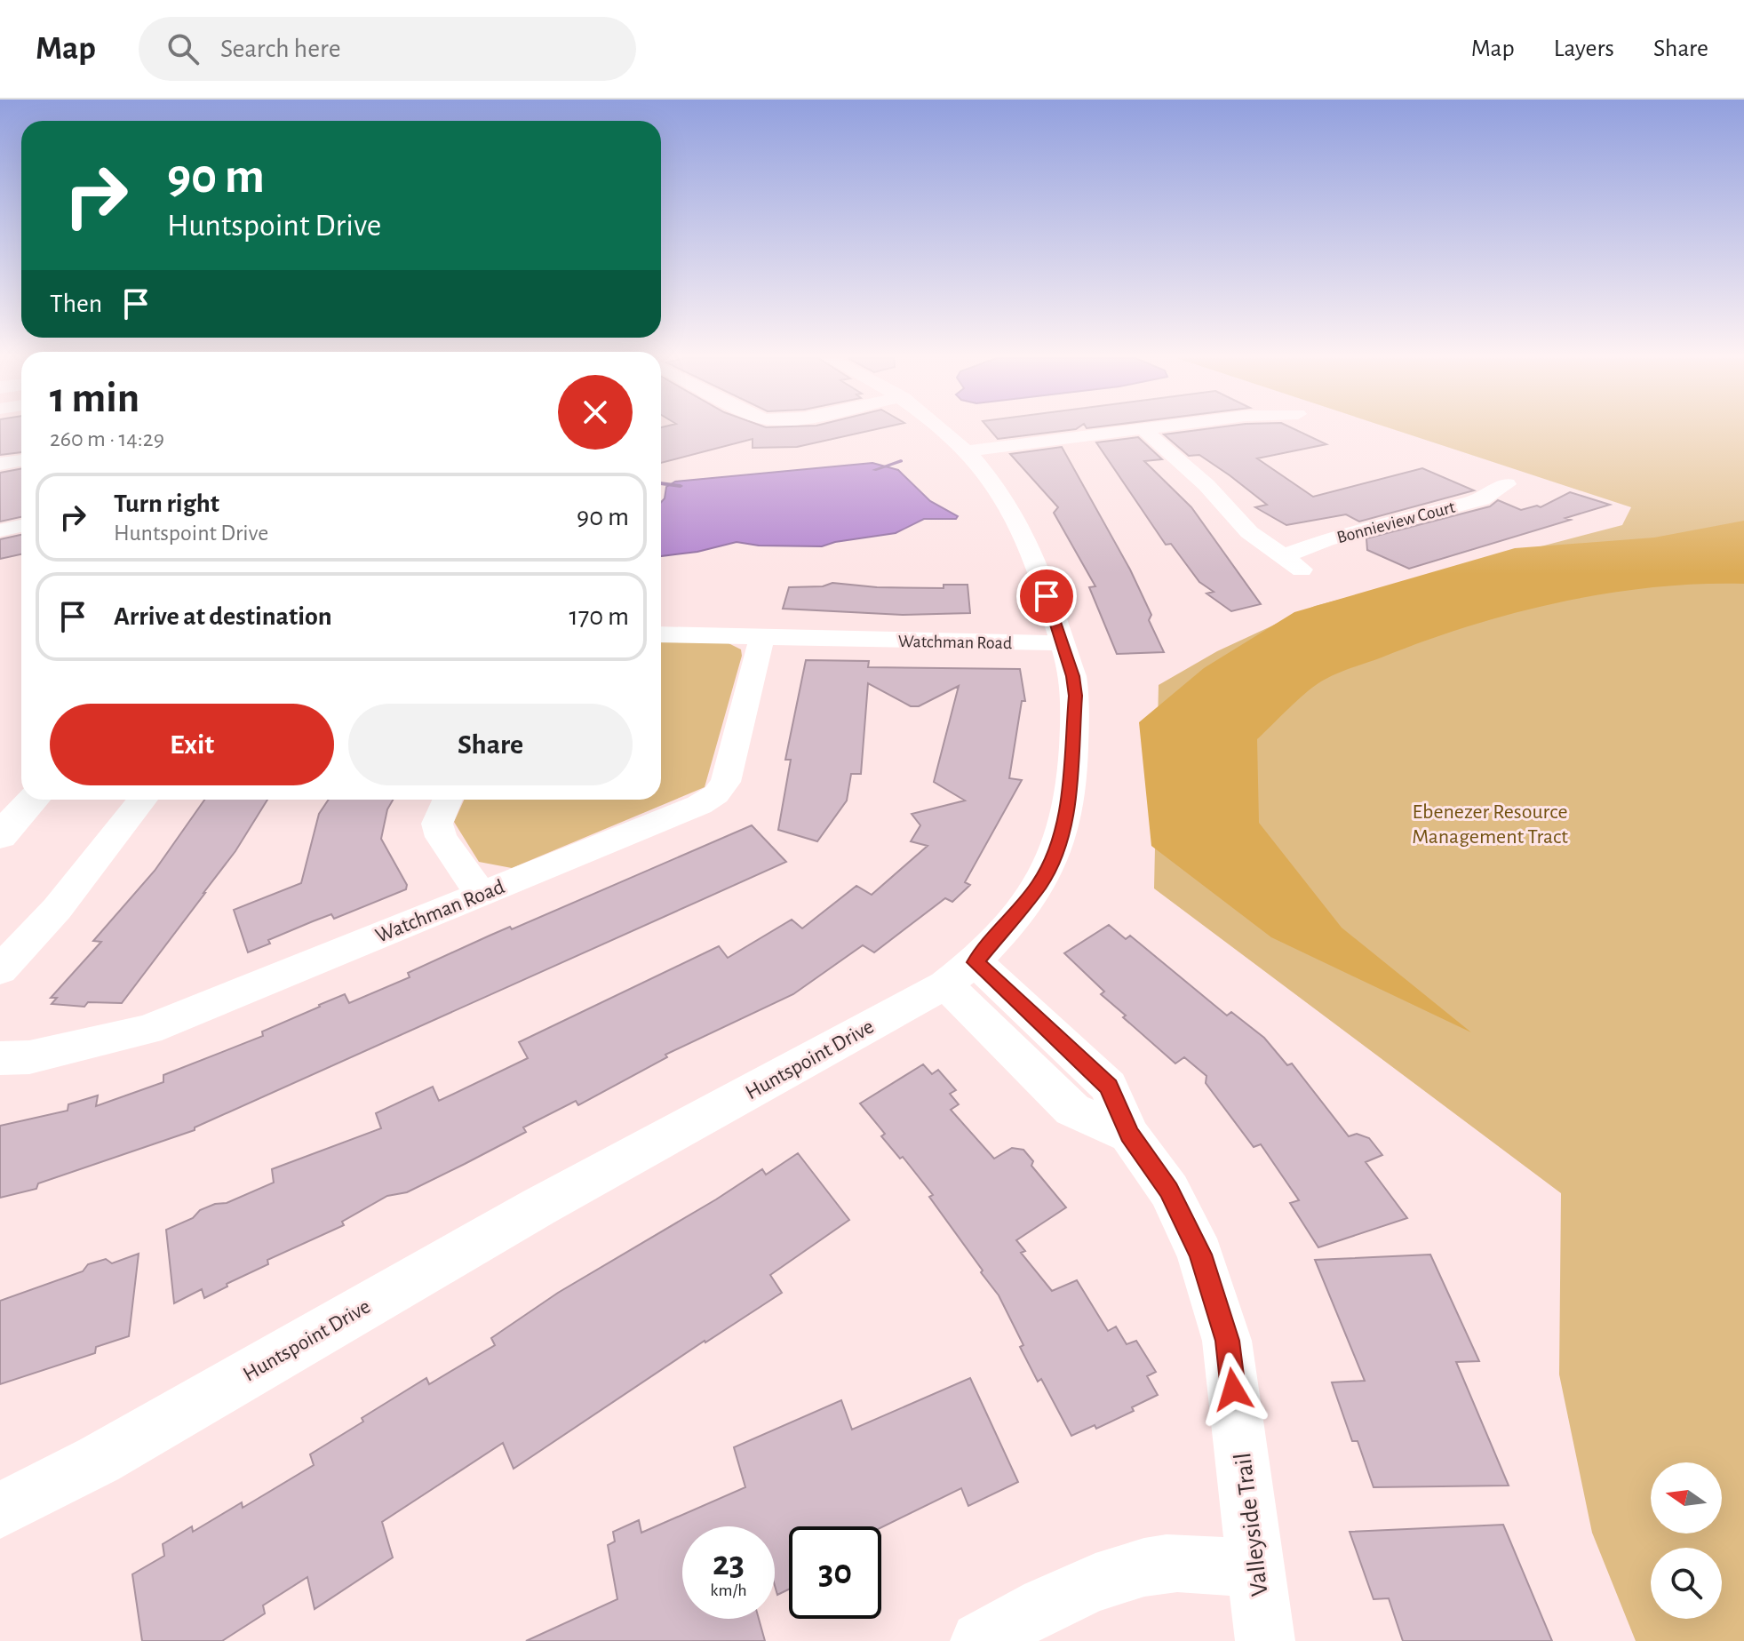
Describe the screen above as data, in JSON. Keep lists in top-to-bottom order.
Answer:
{
  "streets": {
    "street": [
      "Bonnieview Court",
      "Watchman Road",
      "Huntspoint Drive",
      "Valleyside Trail"
    ]
  },
  "crossings": [
    ["Watchman Road", "Huntspoint Drive"],
    ["Huntspoint Drive", "Valleyside Trail"]
  ],
  "parks": ["Ebenezer Resource Management Tract"],
  "north": "left",
  "page": {
    "header": "Map",
    "search": "Search here",
    "nav": ["Map", "Layers", "Share"],
    "turn": ["90 m", "Huntspoint Drive"],
    "then": "Then",
    "heading": ["1 min", "260 m · 14:29"],
    "list": [
      {
        "name": "Turn right",
        "note": "Huntspoint Drive",
        "value": "90 m"
      },
      {
        "name": "Arrive at destination",
        "value": "170 m"
      }
    ],
    "buttons": ["Exit", "Share"],
    "speed": "23 km/h",
    "limit": "30"
  }
}
